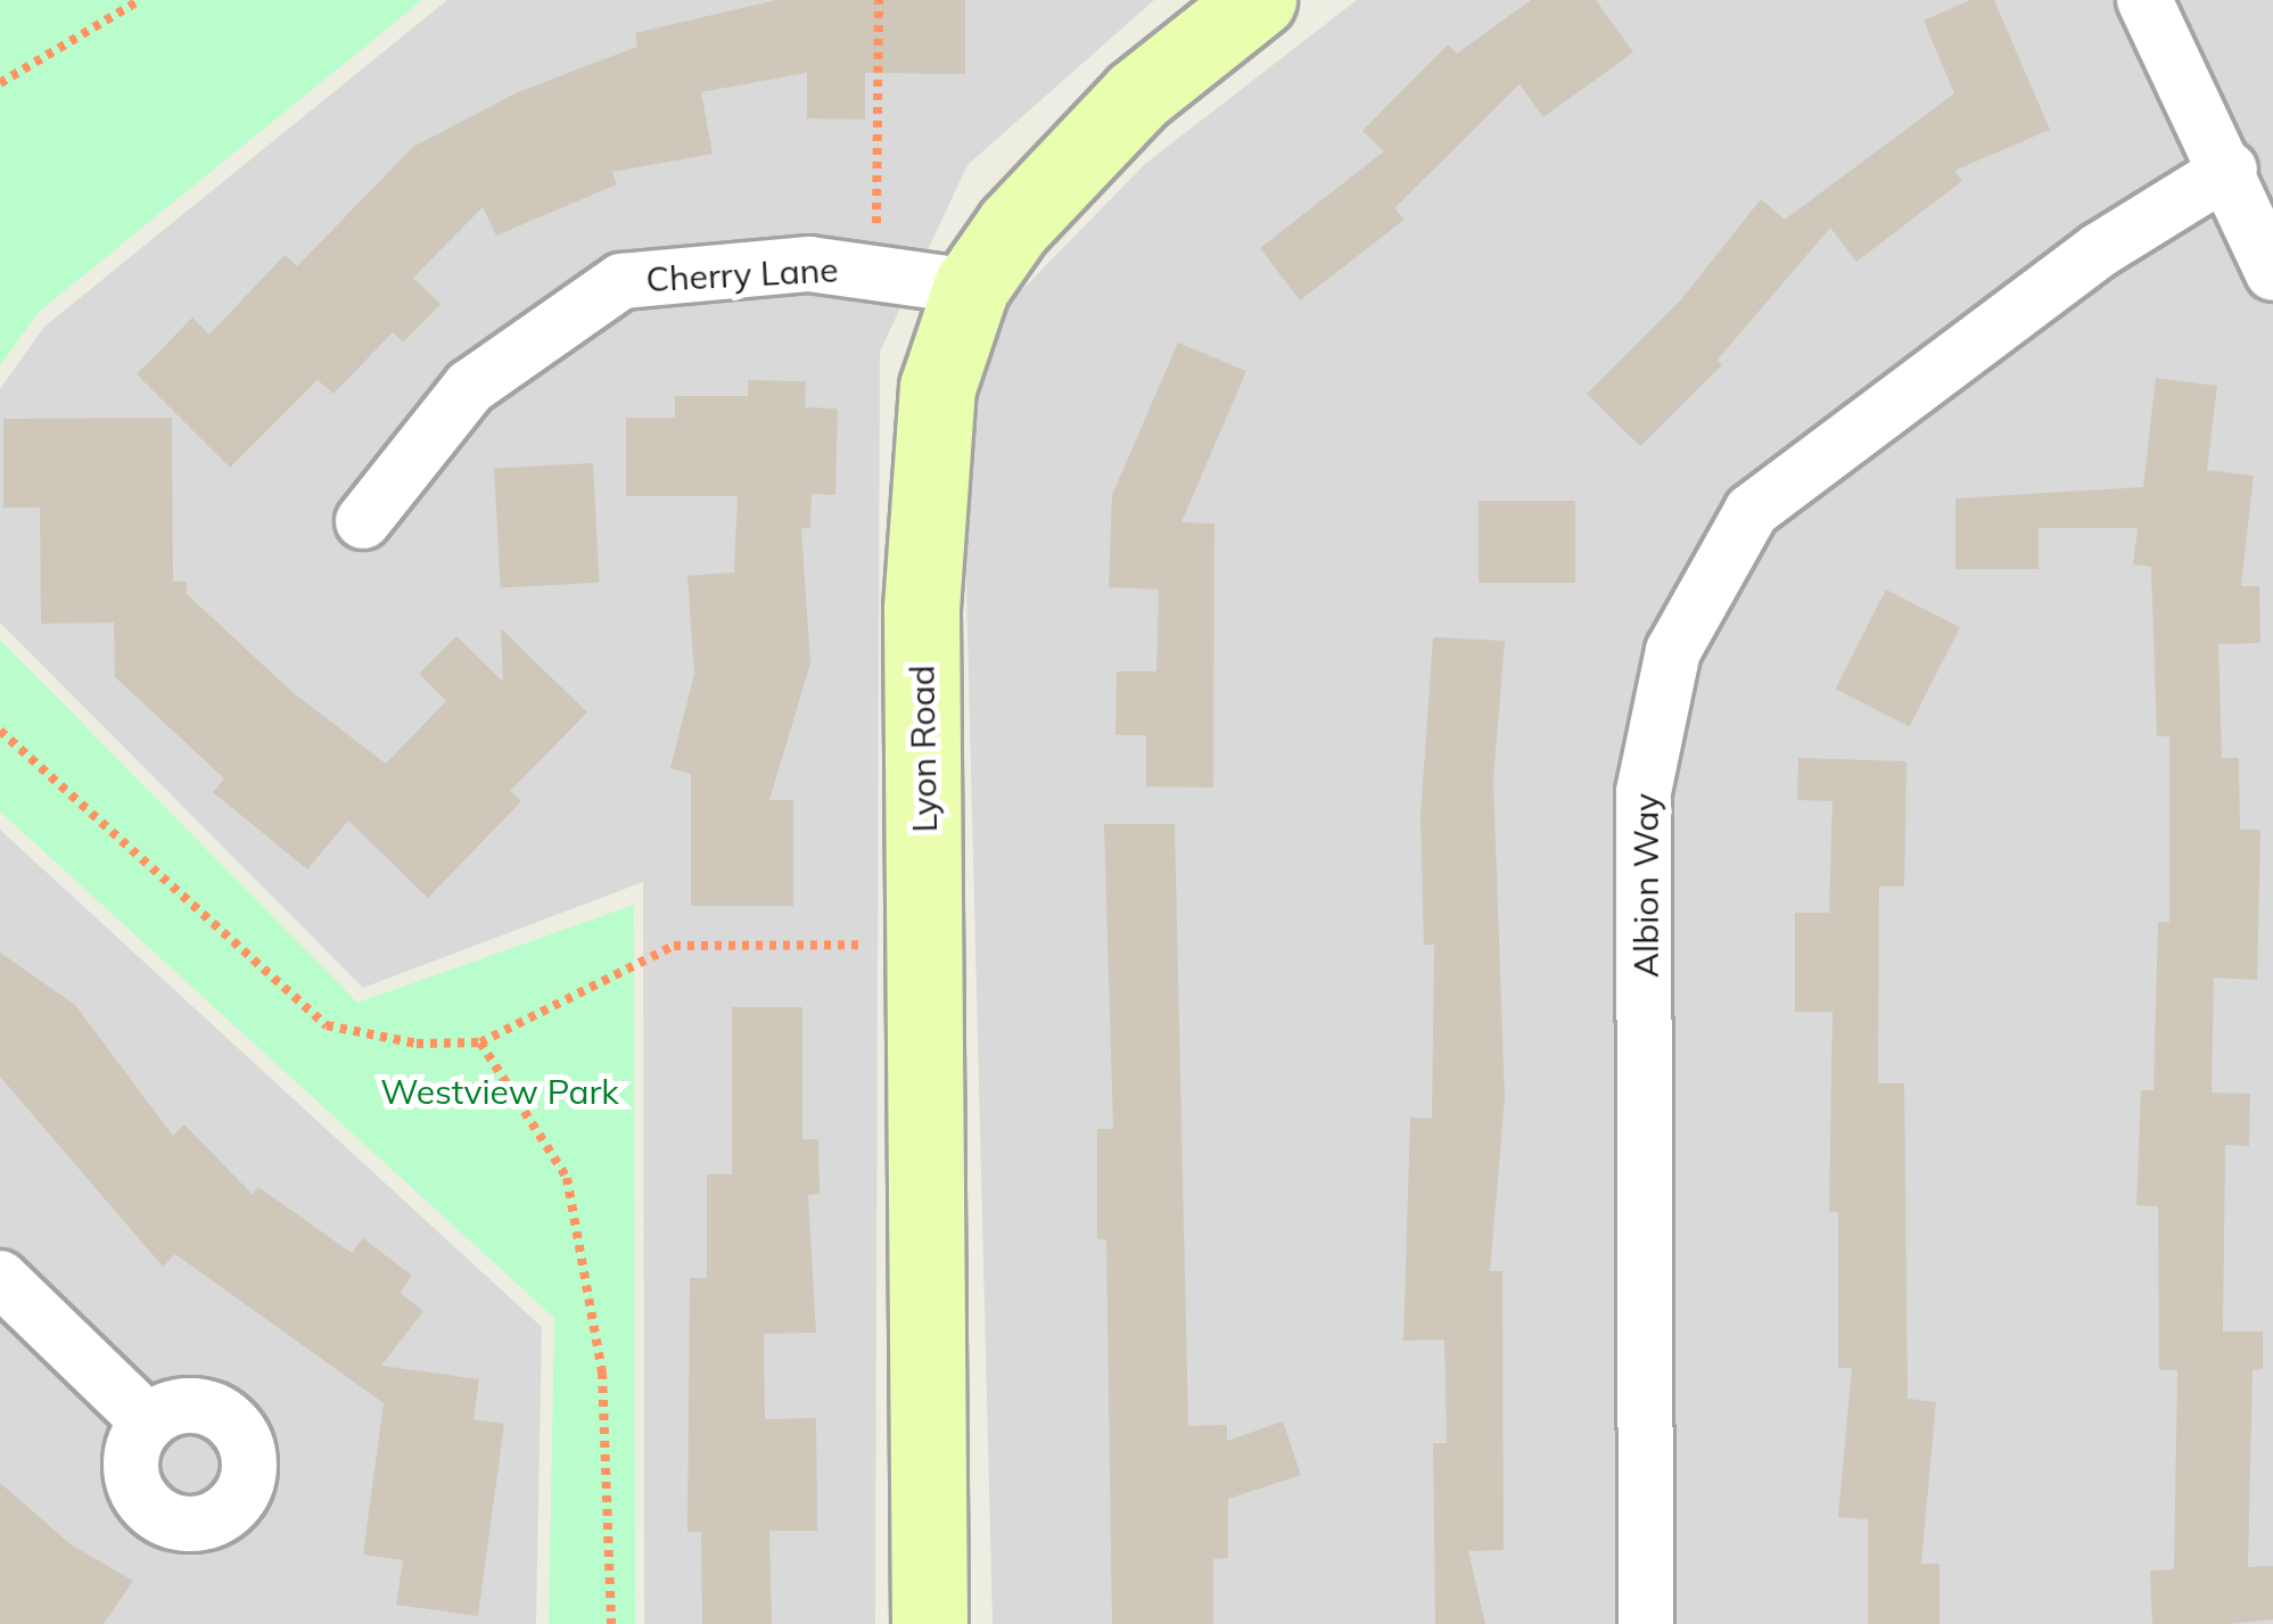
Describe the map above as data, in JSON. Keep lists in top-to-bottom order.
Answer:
{
  "streets": {
    "street": ["Cherry Lane", "Lyon Road", "Albion Way"]
  },
  "crossings": [
    ["Cherry Lane", "Lyon Road"]
  ],
  "parks": ["Westview Park"]
}
